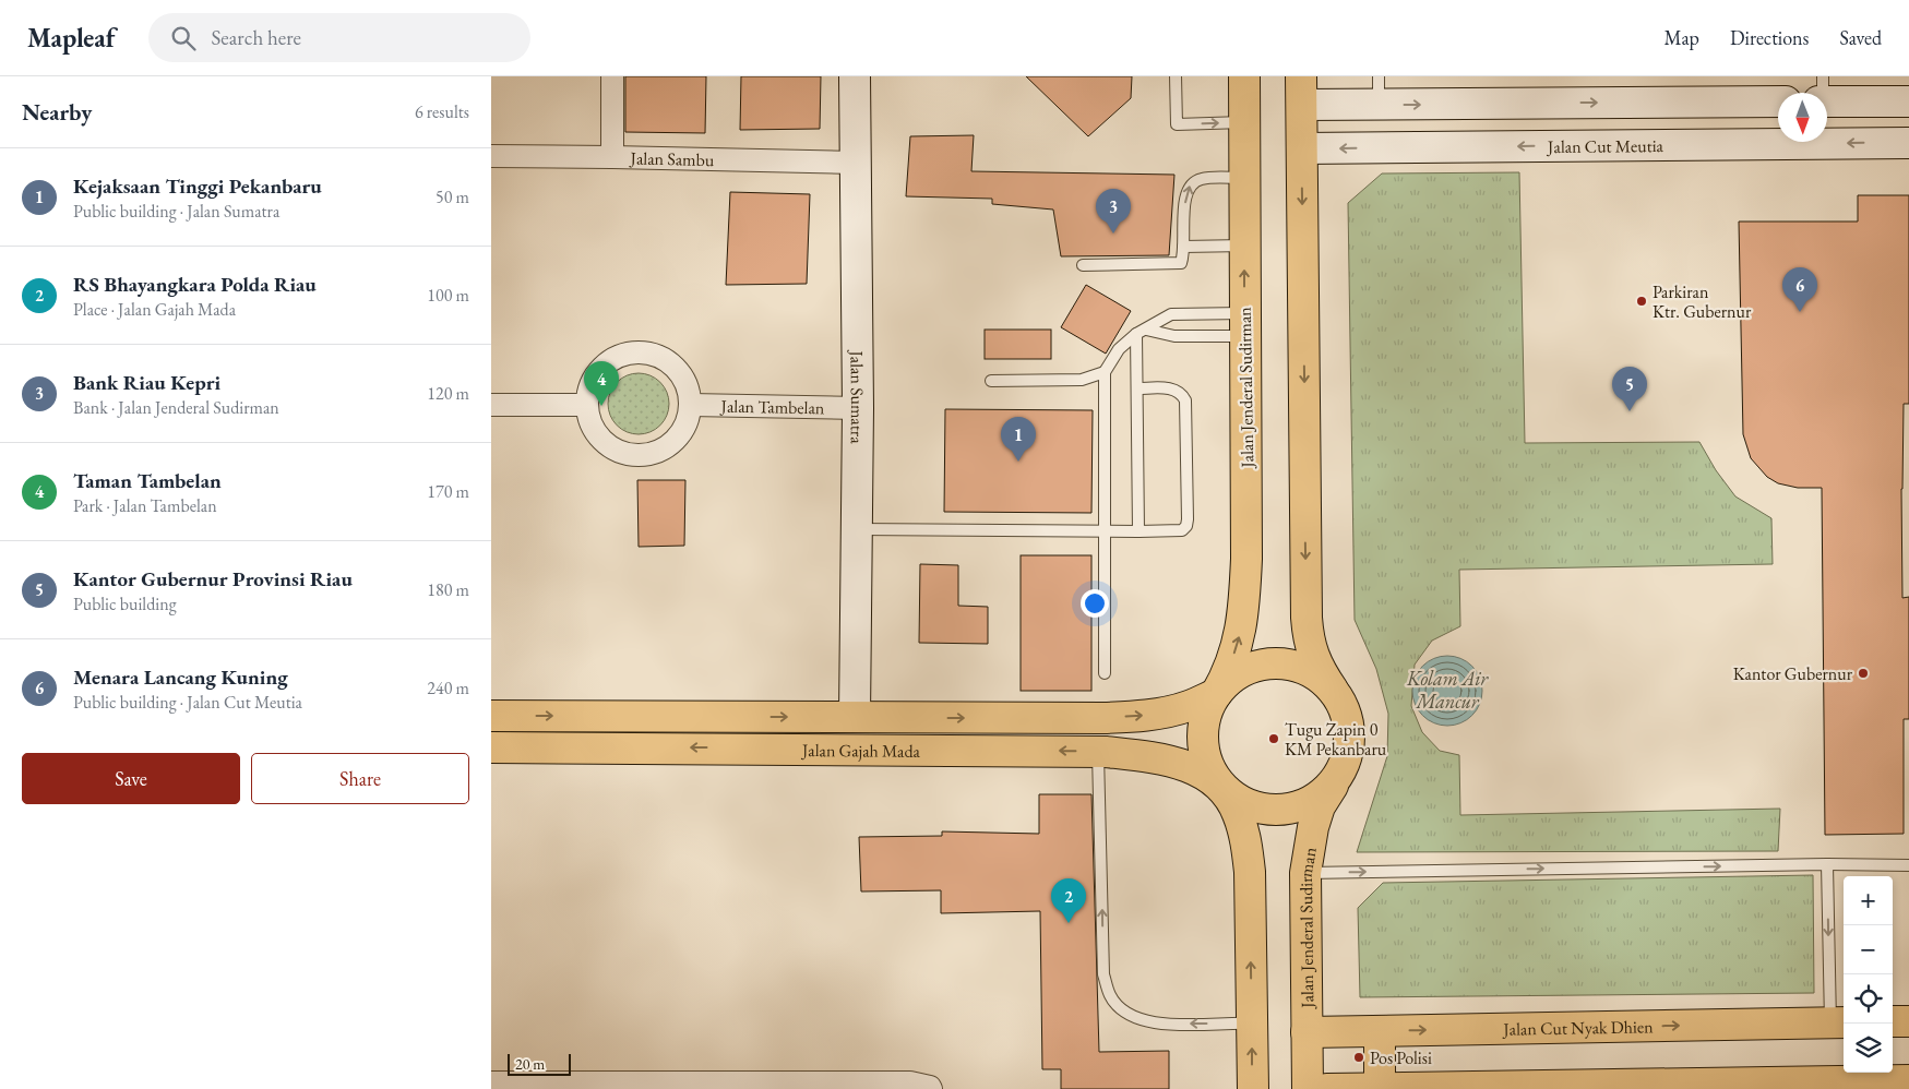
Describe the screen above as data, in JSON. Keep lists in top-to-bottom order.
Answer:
{
  "streets": {
    "main road": ["Jalan Jenderal Sudirman", "Jalan Gajah Mada", "Jalan Cut Nyak Dhien"],
    "street": [
      "Jalan Cut Meutia",
      "Jalan Sambu",
      "Jalan Sumatra",
      "Jalan Tambelan"
    ]
  },
  "crossings": [
    ["Jalan Sambu", "Jalan Sumatra"],
    ["Jalan Jenderal Sudirman", "Jalan Gajah Mada"],
    ["Jalan Jenderal Sudirman", "Jalan Cut Nyak Dhien"],
    ["Jalan Sumatra", "Jalan Tambelan"],
    ["Jalan Sumatra", "Jalan Gajah Mada"]
  ],
  "water": ["Kolam Air Mancur"],
  "places": [
    "Parkiran Ktr. Gubernur",
    "Kantor Gubernur",
    "Tugu Zapin 0 KM Pekanbaru",
    "Pos Polisi"
  ],
  "scale_bar": "20 m",
  "north": "bottom",
  "page": {
    "header": "Mapleaf",
    "search": "Search here",
    "nav": ["Map", "Directions", "Saved"],
    "heading": ["Nearby", "6 results"],
    "list": [
      {
        "mark": "1",
        "name": "Kejaksaan Tinggi Pekanbaru",
        "note": "Public building · Jalan Sumatra",
        "value": "50 m"
      },
      {
        "mark": "2",
        "name": "RS Bhayangkara Polda Riau",
        "note": "Place · Jalan Gajah Mada",
        "value": "100 m"
      },
      {
        "mark": "3",
        "name": "Bank Riau Kepri",
        "note": "Bank · Jalan Jenderal Sudirman",
        "value": "120 m"
      },
      {
        "mark": "4",
        "name": "Taman Tambelan",
        "note": "Park · Jalan Tambelan",
        "value": "170 m"
      },
      {
        "mark": "5",
        "name": "Kantor Gubernur Provinsi Riau",
        "note": "Public building",
        "value": "180 m"
      },
      {
        "mark": "6",
        "name": "Menara Lancang Kuning",
        "note": "Public building · Jalan Cut Meutia",
        "value": "240 m"
      }
    ],
    "pins": [
      "3",
      "6",
      "4",
      "5",
      "1",
      "2"
    ],
    "buttons": ["Save", "Share"],
    "map_buttons": ["+", "−"],
    "scale": "20 m"
  }
}
